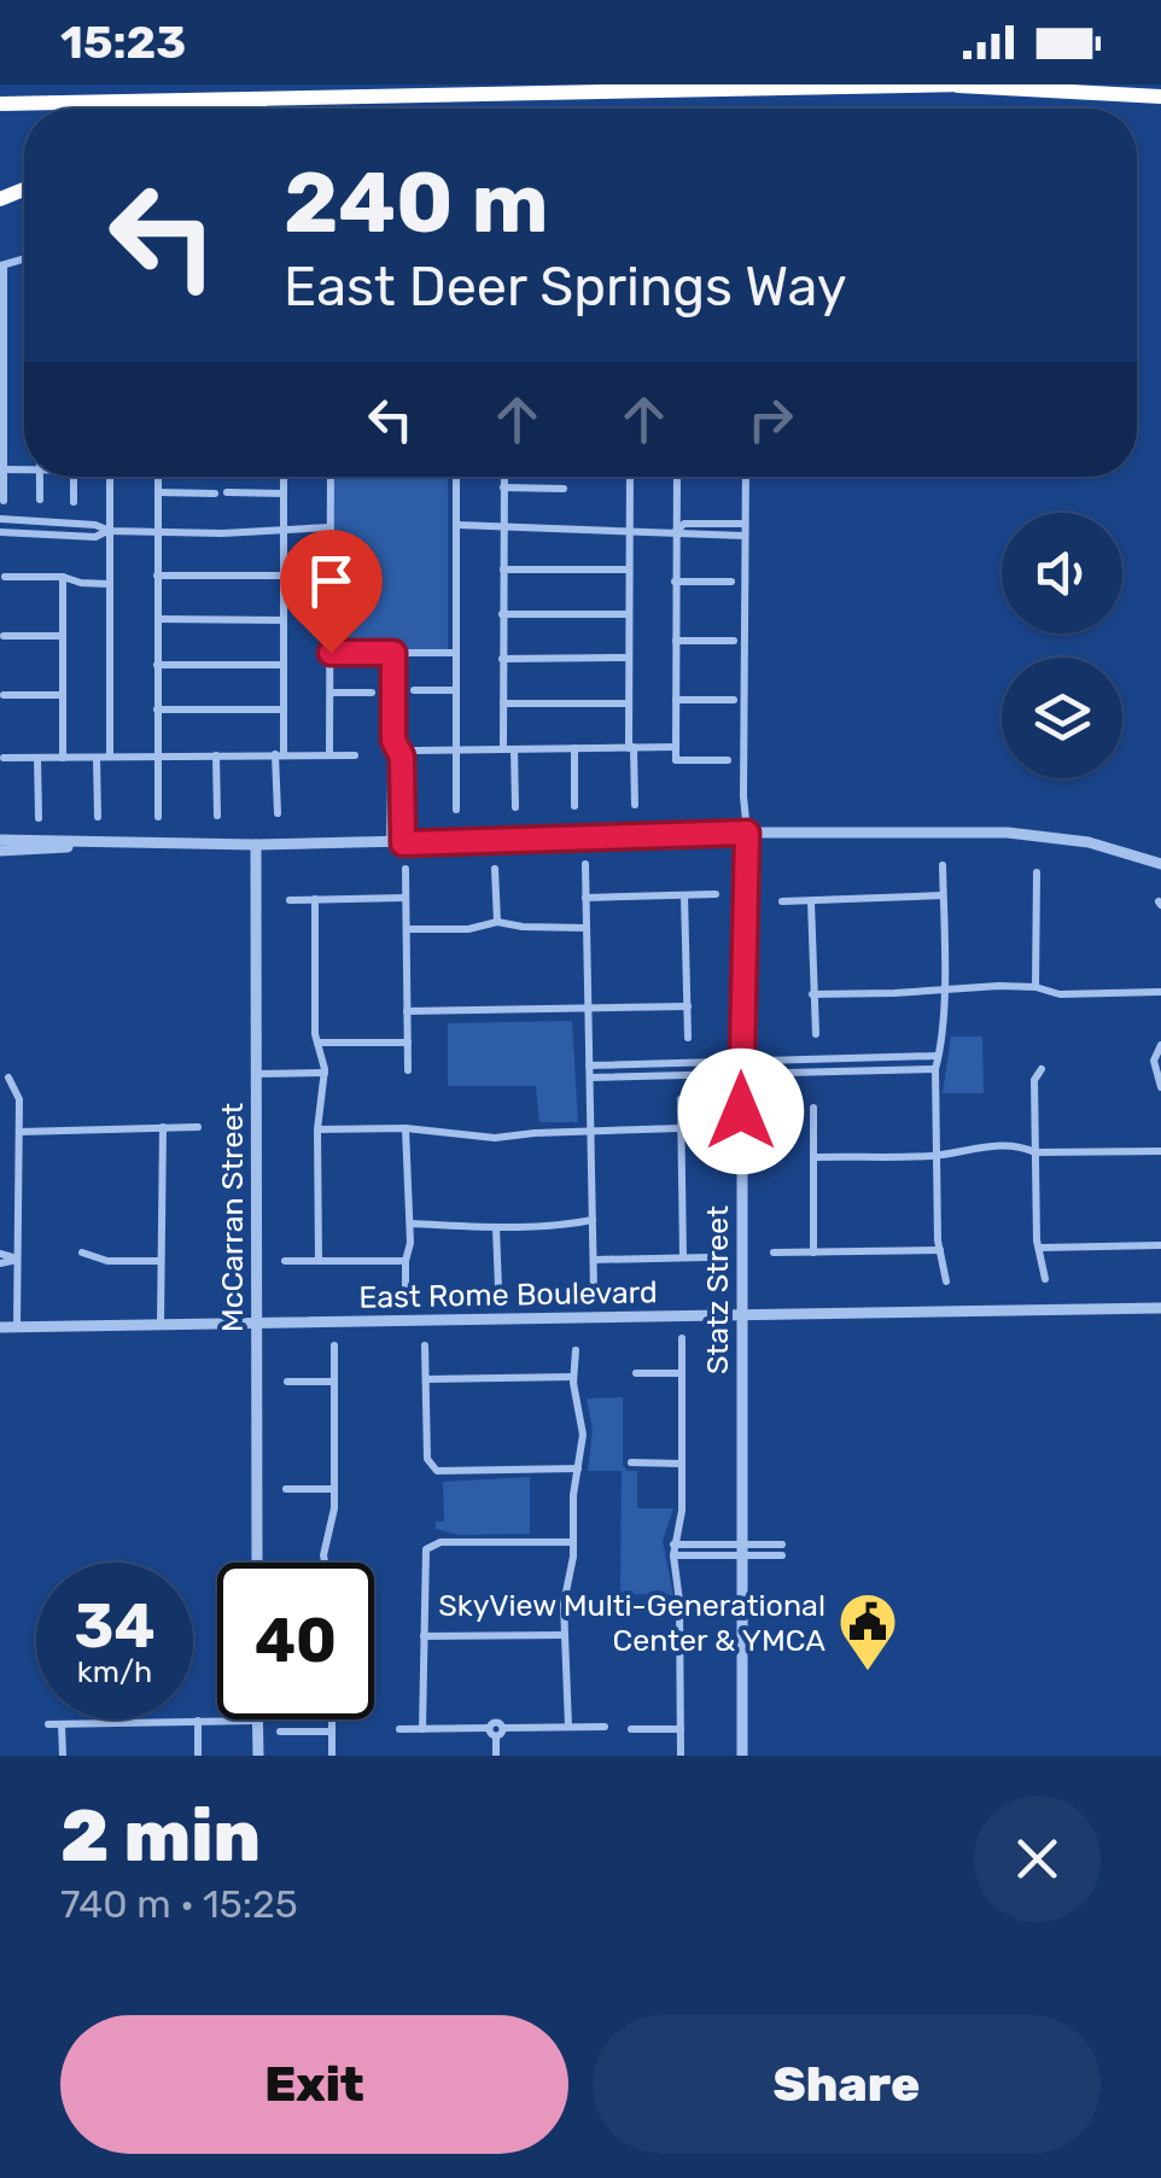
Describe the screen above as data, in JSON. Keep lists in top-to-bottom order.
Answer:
{
  "streets": {
    "street": ["McCarran Street", "Statz Street", "East Rome Boulevard"]
  },
  "crossings": [
    ["McCarran Street", "East Rome Boulevard"],
    ["Statz Street", "East Rome Boulevard"]
  ],
  "places": {
    "public building": ["SkyView Multi-Generational Center & YMCA"]
  },
  "page": {
    "status": "15:23",
    "turn": ["240 m", "East Deer Springs Way"],
    "speed": "34 km/h",
    "limit": "40",
    "heading": ["2 min", "740 m · 15:25"],
    "buttons": ["Exit", "Share"]
  }
}
